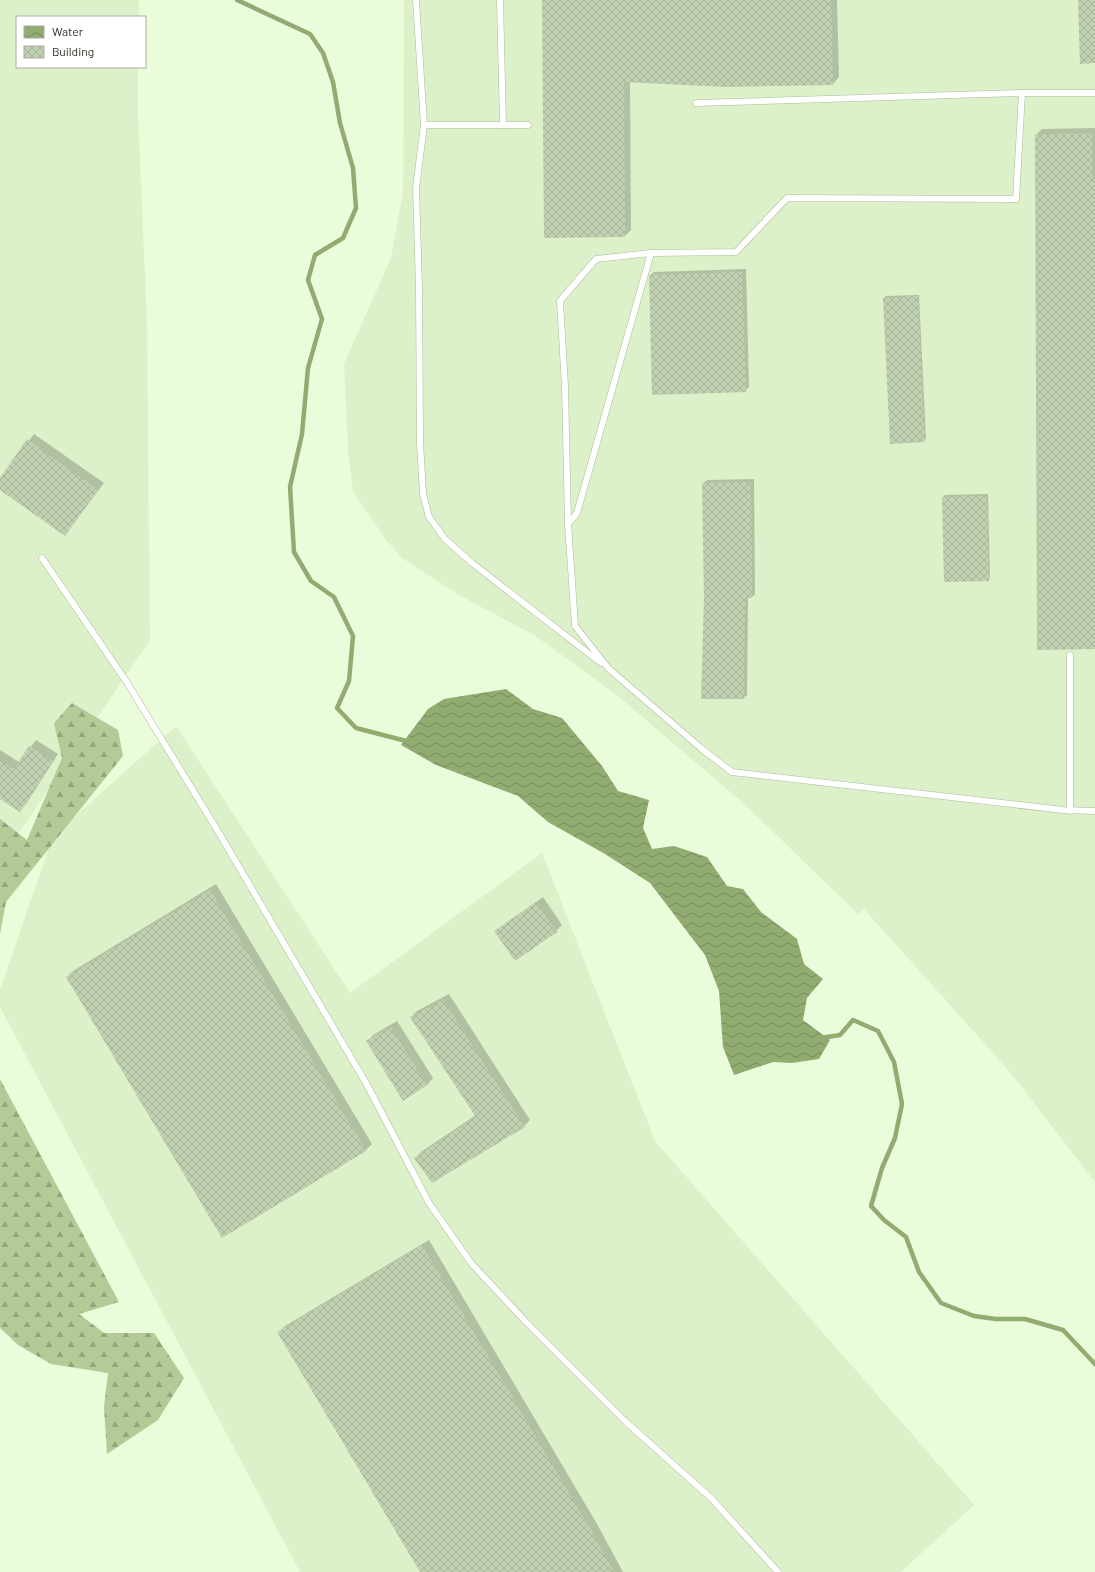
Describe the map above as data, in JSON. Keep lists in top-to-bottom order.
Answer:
{
  "legend": ["Water", "Building"]
}
